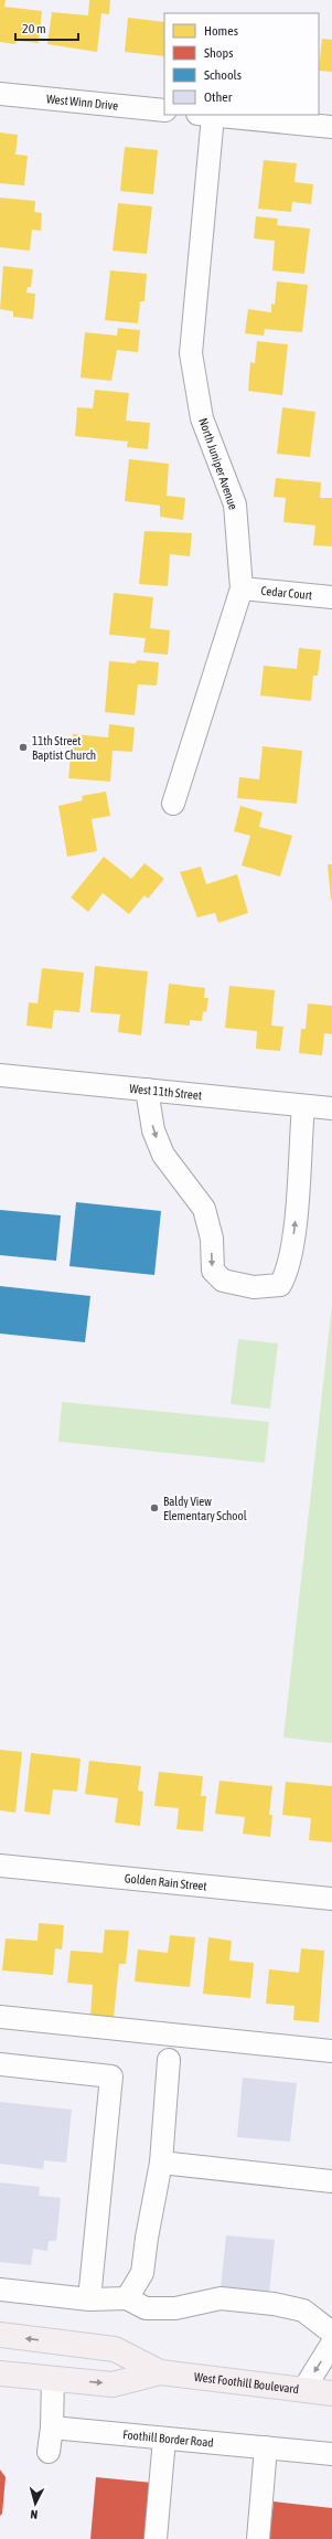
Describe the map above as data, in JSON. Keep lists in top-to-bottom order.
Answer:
{
  "streets": {
    "main road": ["West Foothill Boulevard"],
    "street": [
      "West Winn Drive",
      "North Juniper Avenue",
      "Cedar Court",
      "West 11th Street",
      "Golden Rain Street",
      "Foothill Border Road"
    ]
  },
  "crossings": [
    ["North Juniper Avenue", "Cedar Court"]
  ],
  "places": ["11th Street Baptist Church", "Baldy View Elementary School"],
  "legend": [
    "Homes",
    "Shops",
    "Schools",
    "Other"
  ],
  "scale_bar": "20 m",
  "north": "bottom"
}
